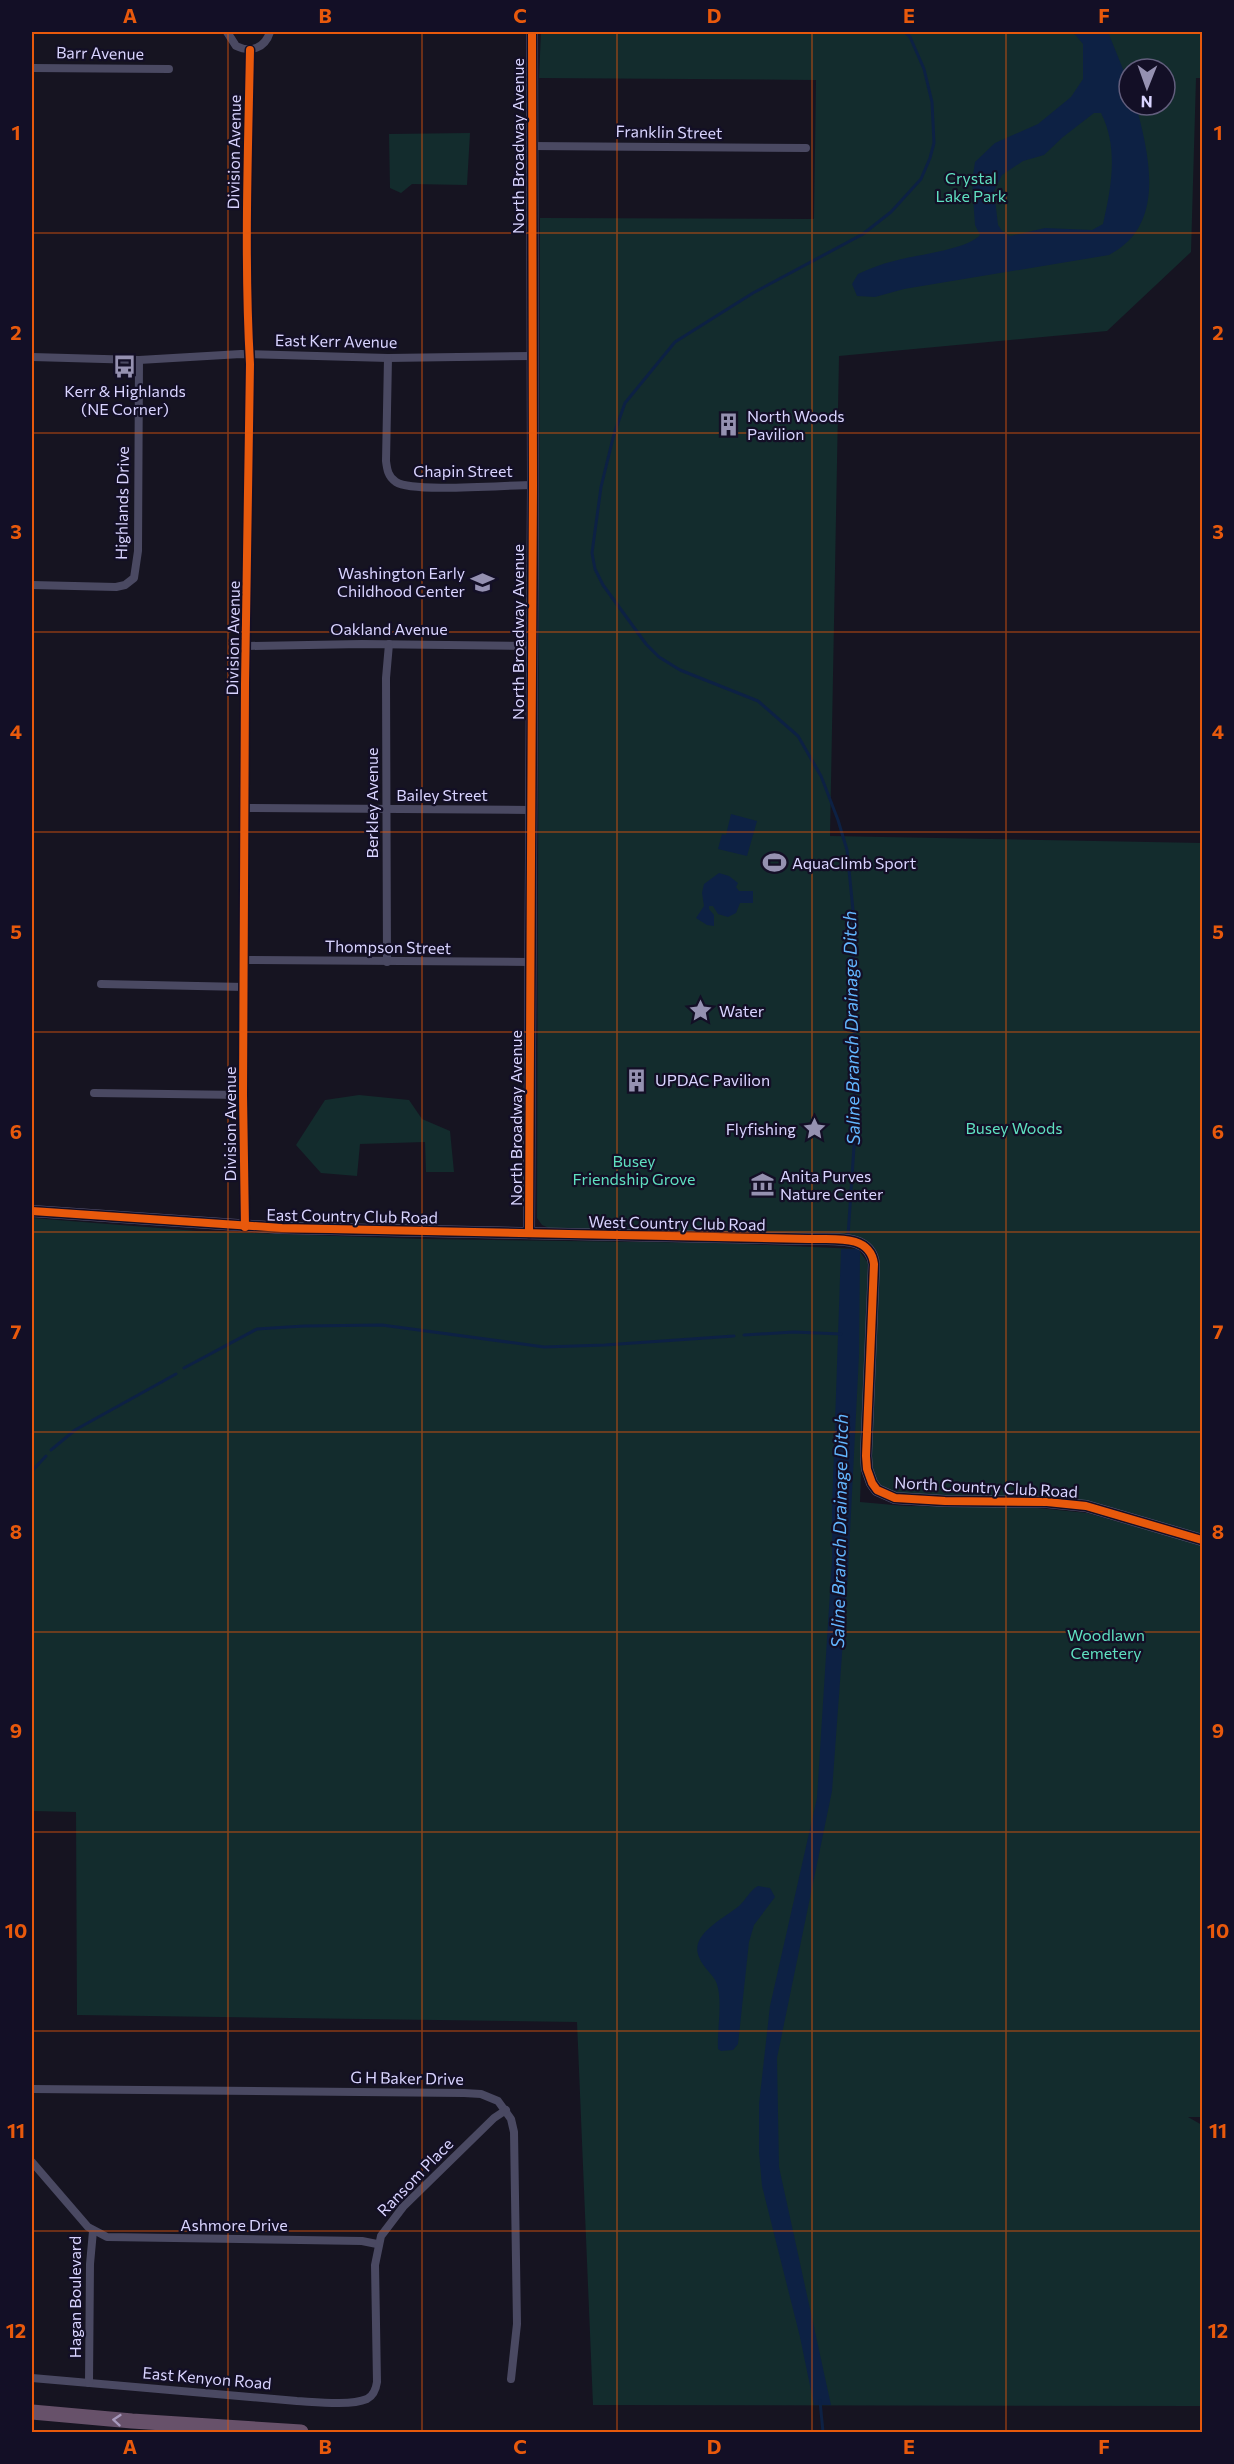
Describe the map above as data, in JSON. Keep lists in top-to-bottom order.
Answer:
{
  "streets": {
    "street": [
      "Barr Avenue",
      "Franklin Street",
      "North Broadway Avenue",
      "Division Avenue",
      "East Kerr Avenue",
      "Chapin Street",
      "Highlands Drive",
      "Oakland Avenue",
      "Bailey Street",
      "Berkley Avenue",
      "Thompson Street",
      "East Country Club Road",
      "West Country Club Road",
      "North Country Club Road",
      "G H Baker Drive",
      "Ransom Place",
      "Ashmore Drive",
      "Hagan Boulevard",
      "East Kenyon Road"
    ]
  },
  "crossings": [
    ["Franklin Street", "North Broadway Avenue"],
    ["North Broadway Avenue", "East Kerr Avenue"],
    ["North Broadway Avenue", "Chapin Street"],
    ["North Broadway Avenue", "Oakland Avenue"],
    ["North Broadway Avenue", "Bailey Street"],
    ["North Broadway Avenue", "Thompson Street"],
    ["North Broadway Avenue", "East Country Club Road"],
    ["North Broadway Avenue", "West Country Club Road"],
    ["Division Avenue", "East Kerr Avenue"],
    ["Division Avenue", "Oakland Avenue"],
    ["Division Avenue", "Bailey Street"],
    ["Division Avenue", "Thompson Street"],
    ["Division Avenue", "East Country Club Road"],
    ["East Kerr Avenue", "Chapin Street"],
    ["East Kerr Avenue", "Highlands Drive"],
    ["Oakland Avenue", "Berkley Avenue"],
    ["Bailey Street", "Berkley Avenue"],
    ["Berkley Avenue", "Thompson Street"],
    ["East Country Club Road", "West Country Club Road"],
    ["West Country Club Road", "North Country Club Road"],
    ["G H Baker Drive", "Ransom Place"],
    ["Ransom Place", "Ashmore Drive"],
    ["Ransom Place", "East Kenyon Road"],
    ["Ashmore Drive", "Hagan Boulevard"],
    ["Hagan Boulevard", "East Kenyon Road"]
  ],
  "water": ["Saline Branch Drainage Ditch"],
  "parks": [
    "Crystal Lake Park",
    "Busey Woods",
    "Busey Friendship Grove",
    "Woodlawn Cemetery"
  ],
  "places": {
    "bus stop": ["Kerr & Highlands (NE Corner)"],
    "building": ["North Woods Pavilion", "UPDAC Pavilion"],
    "school or university": ["Washington Early Childhood Center"],
    "sports": ["AquaClimb Sport"],
    "place": ["Water", "Flyfishing"],
    "museum": ["Anita Purves Nature Center"]
  },
  "north": "bottom",
  "grid": {
    "columns": [
      "A",
      "B",
      "C",
      "D",
      "E",
      "F"
    ],
    "rows": [
      "1",
      "2",
      "3",
      "4",
      "5",
      "6",
      "7",
      "8",
      "9",
      "10",
      "11",
      "12"
    ]
  }
}
